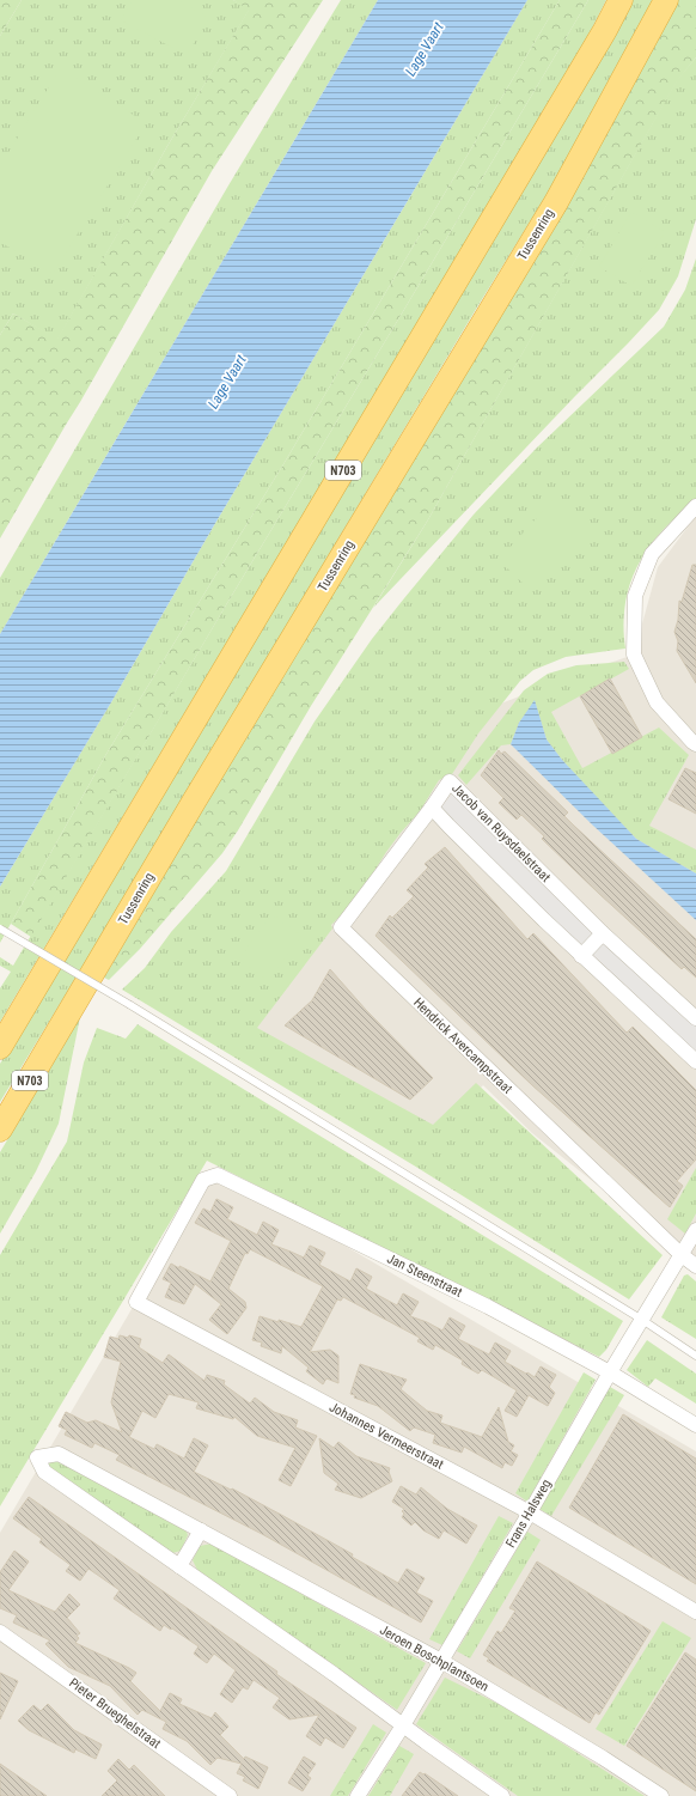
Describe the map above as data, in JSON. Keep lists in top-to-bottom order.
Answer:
{
  "streets": {
    "highway": ["Tussenring", "N703"],
    "street": [
      "Jacob van Ruysdaelstraat",
      "Hendrick Avercampstraat",
      "Jan Steenstraat",
      "Johannes Vermeerstraat",
      "Frans Halsweg",
      "Jeroen Boschplantsoen",
      "Pieter Brueghelstraat"
    ]
  },
  "crossings": [
    ["Jacob van Ruysdaelstraat", "Hendrick Avercampstraat"],
    ["Hendrick Avercampstraat", "Frans Halsweg"],
    ["Jan Steenstraat", "Johannes Vermeerstraat"],
    ["Jan Steenstraat", "Frans Halsweg"],
    ["Johannes Vermeerstraat", "Frans Halsweg"],
    ["Frans Halsweg", "Jeroen Boschplantsoen"]
  ],
  "water": ["Lage Vaart"]
}
